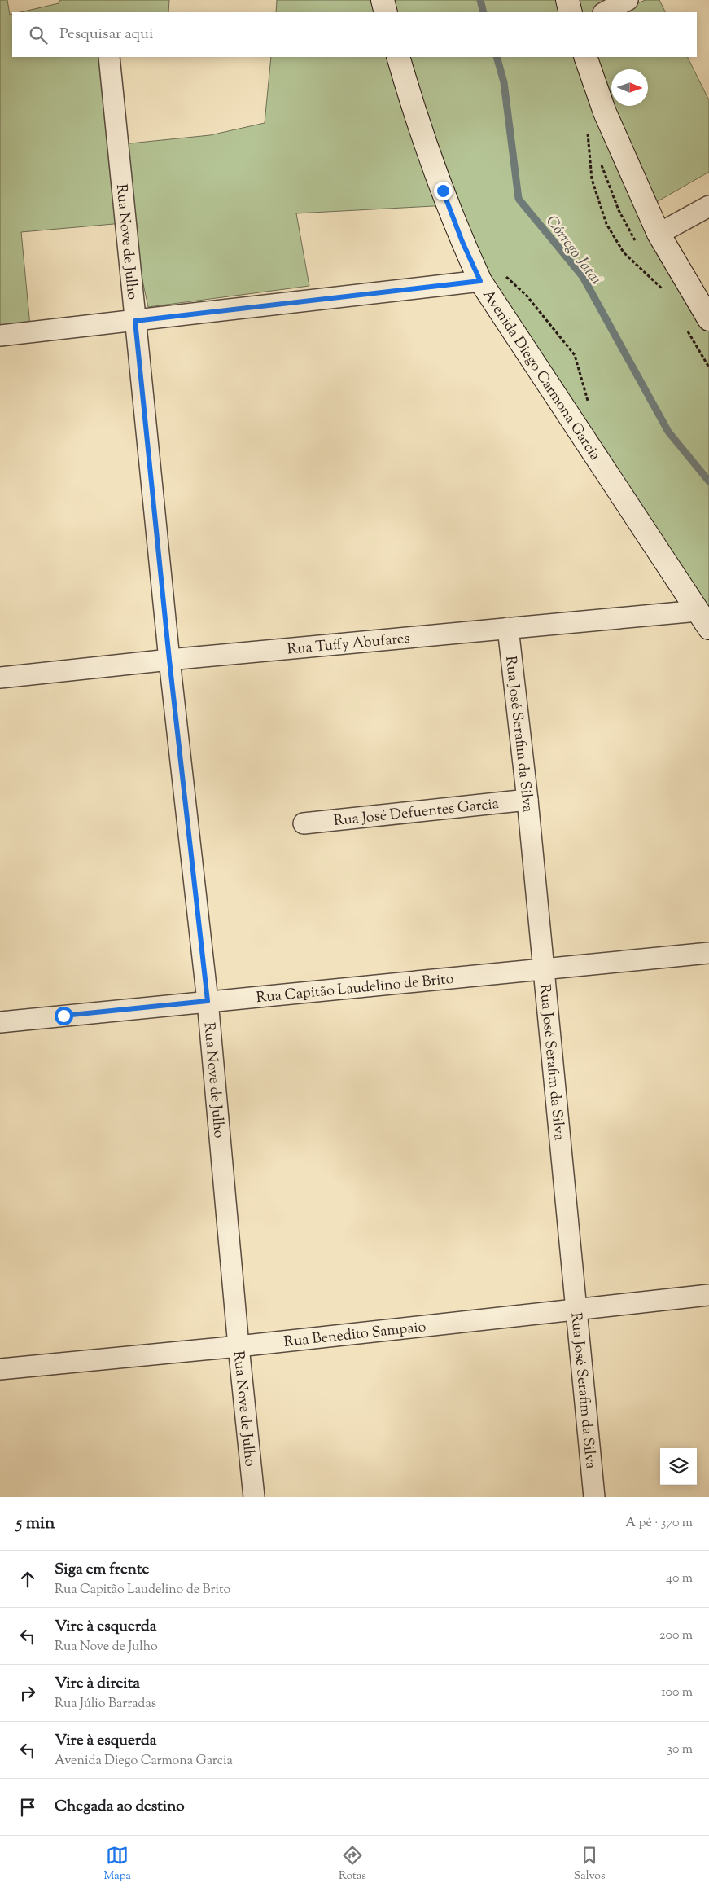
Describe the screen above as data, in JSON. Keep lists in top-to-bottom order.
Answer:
{
  "streets": {
    "main road": ["Avenida Diego Carmona Garcia"],
    "street": [
      "Rua Nove de Julho",
      "Rua Tuffy Abufares",
      "Rua José Serafim da Silva",
      "Rua José Defuentes Garcia",
      "Rua Capitão Laudelino de Brito",
      "Rua Benedito Sampaio"
    ]
  },
  "crossings": [
    ["Rua Nove de Julho", "Rua Tuffy Abufares"],
    ["Rua Nove de Julho", "Rua Capitão Laudelino de Brito"],
    ["Rua Nove de Julho", "Rua Benedito Sampaio"],
    ["Avenida Diego Carmona Garcia", "Rua Tuffy Abufares"],
    ["Rua Tuffy Abufares", "Rua José Serafim da Silva"],
    ["Rua José Serafim da Silva", "Rua José Defuentes Garcia"],
    ["Rua José Serafim da Silva", "Rua Capitão Laudelino de Brito"],
    ["Rua José Serafim da Silva", "Rua Benedito Sampaio"]
  ],
  "water": ["Córrego Jataí"],
  "north": "right",
  "page": {
    "search": "Pesquisar aqui",
    "heading": ["5 min", "A pé · 370 m"],
    "list": [
      ["Siga em frente", "Rua Capitão Laudelino de Brito", "40 m"],
      ["Vire à esquerda", "Rua Nove de Julho", "200 m"],
      ["Vire à direita", "Rua Júlio Barradas", "100 m"],
      ["Vire à esquerda", "Avenida Diego Carmona Garcia", "30 m"],
      "Chegada ao destino"
    ],
    "nav": ["Mapa", "Rotas", "Salvos"]
  }
}
